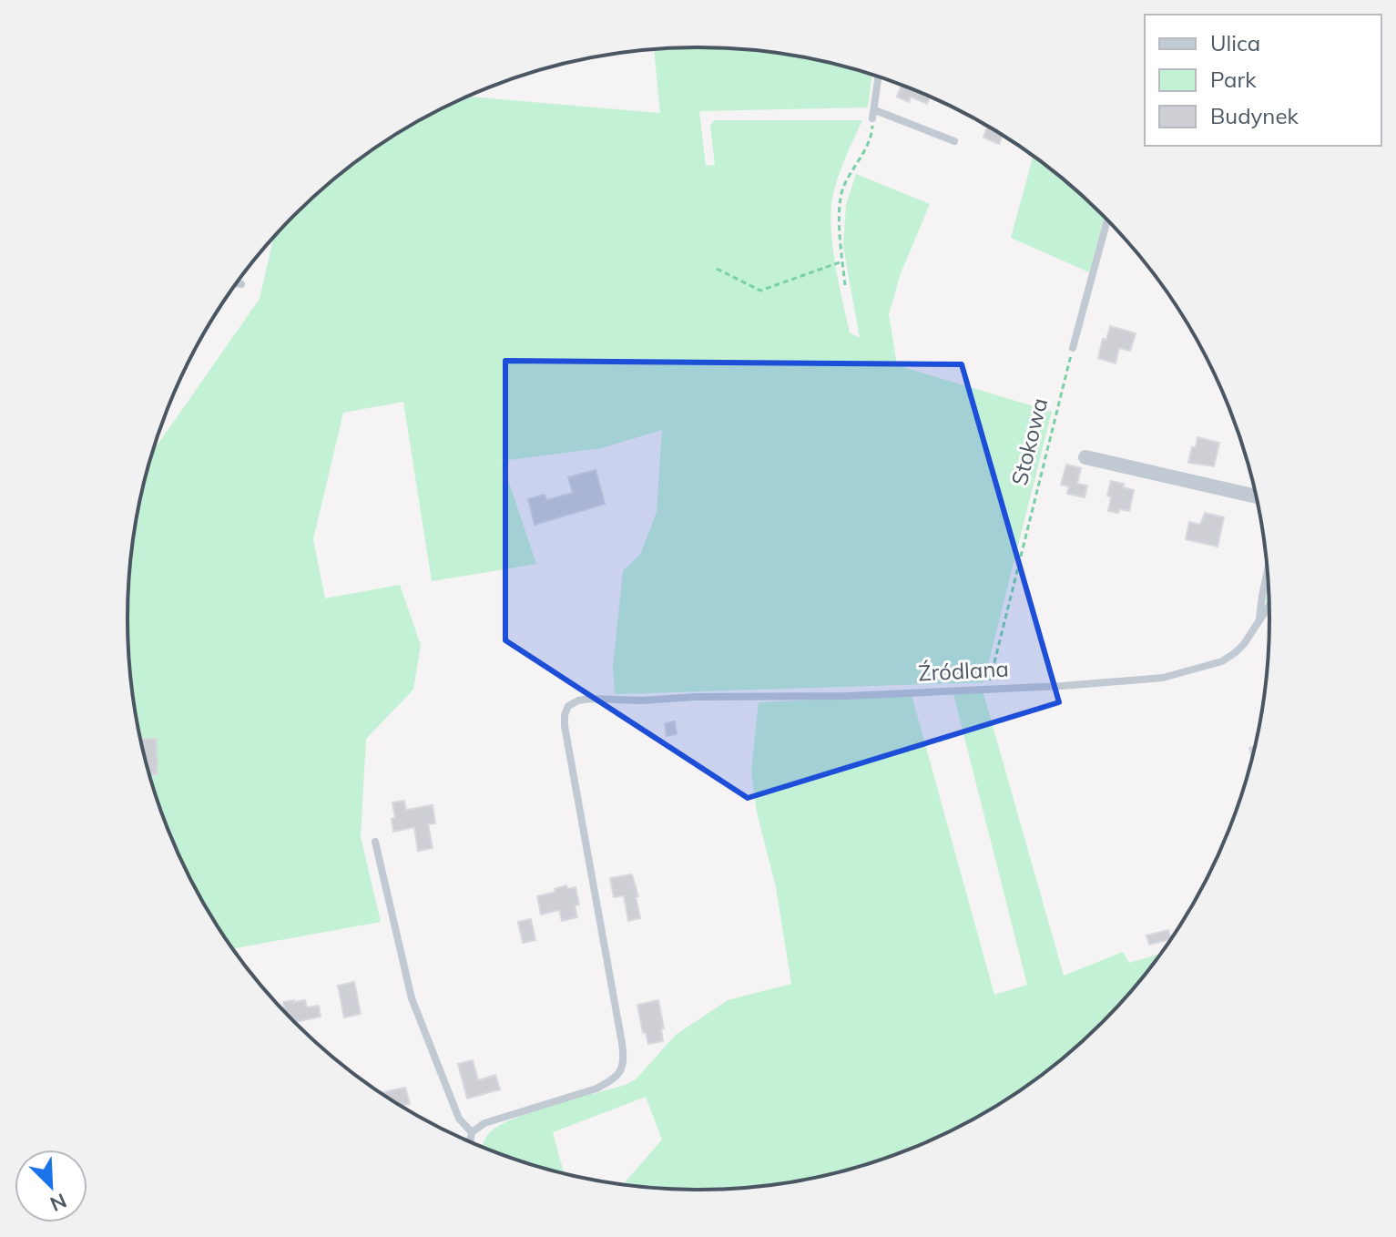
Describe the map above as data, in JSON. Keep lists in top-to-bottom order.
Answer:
{
  "streets": {
    "lane": ["Źródlana"],
    "path": ["Stokowa"]
  },
  "crossings": [
    ["Stokowa", "Źródlana"]
  ],
  "legend": ["Ulica", "Park", "Budynek"],
  "north": "bottom right"
}
